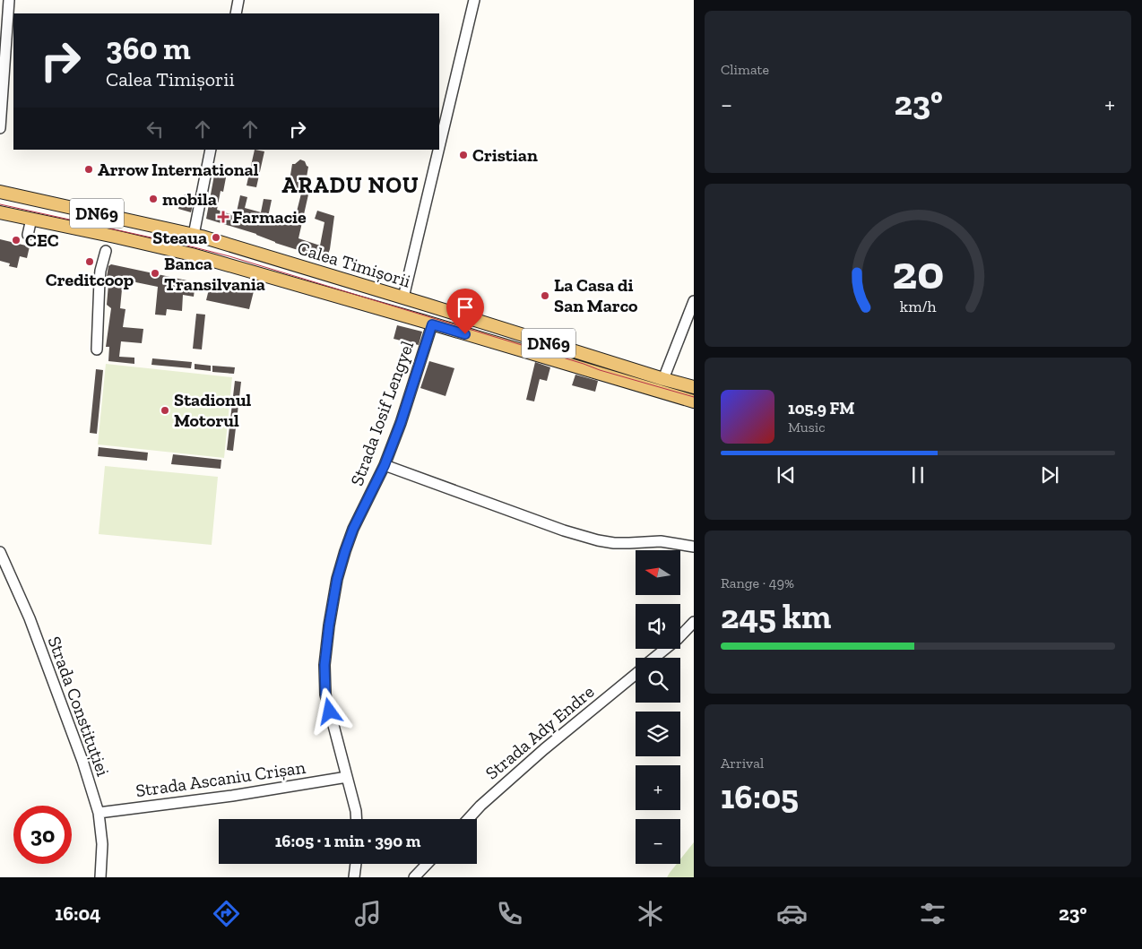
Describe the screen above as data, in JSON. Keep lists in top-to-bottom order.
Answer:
{
  "streets": {
    "main road": ["DN69", "Calea Timișorii"],
    "street": [
      "Strada Iosif Lengyel",
      "Strada Constituției",
      "Strada Ady Endre",
      "Strada Ascaniu Crișan"
    ]
  },
  "crossings": [
    ["Calea Timișorii", "Strada Iosif Lengyel"],
    ["Strada Iosif Lengyel", "Strada Ascaniu Crișan"],
    ["Strada Constituției", "Strada Ascaniu Crișan"]
  ],
  "districts": ["ARADU NOU"],
  "places": {
    "other": [
      "Cristian",
      "Arrow International",
      "mobila",
      "Steaua",
      "CEC",
      "Creditcoop",
      "Banca Transilvania",
      "La Casa di San Marco",
      "Stadionul Motorul"
    ],
    "health": ["Farmacie"]
  },
  "north": "left",
  "page": {
    "tile": [
      "Climate",
      ["Range · 49%", "245 km"],
      ["Arrival", "16:05"]
    ],
    "turn": ["360 m", "Calea Timișorii"],
    "heat": ["−", "23°", "+"],
    "song": ["105.9 FM", "Music"],
    "map_buttons": ["+", "−"],
    "limit": "30",
    "trip": "16:05 · 1 min · 390 m",
    "tabs": ["16:04", "23°"],
    "gauge": ["20", "km/h"]
  }
}
